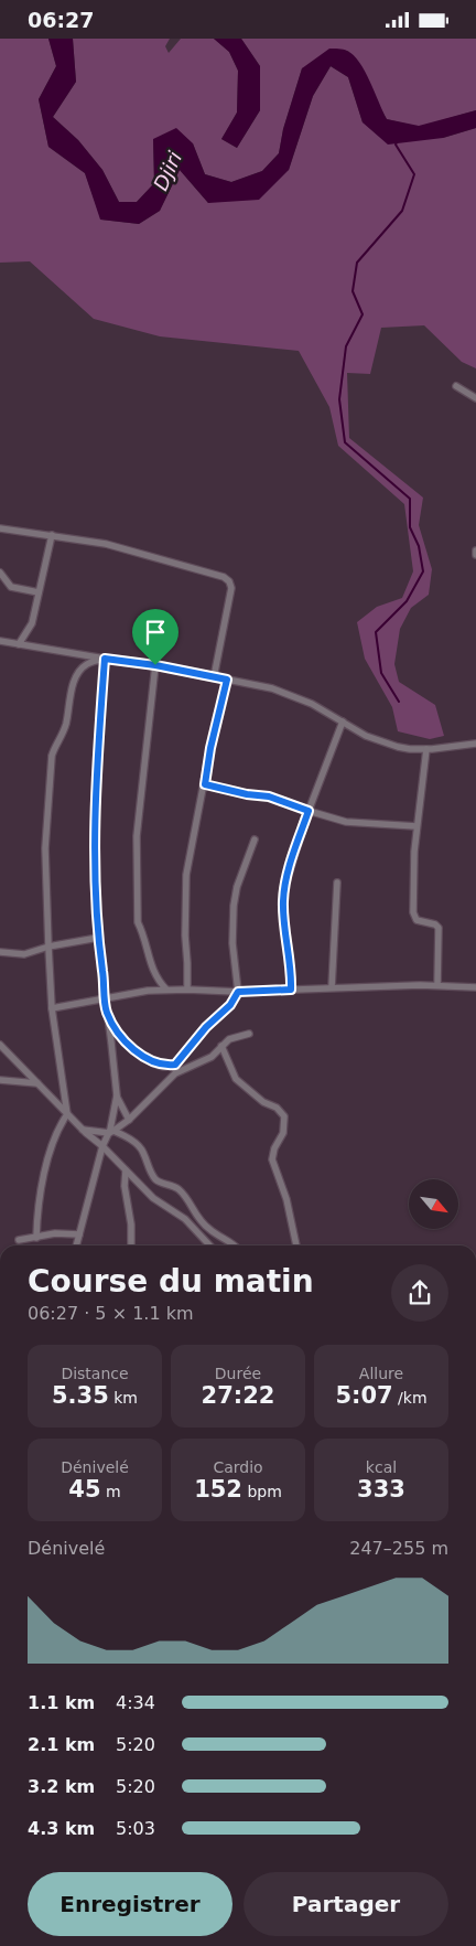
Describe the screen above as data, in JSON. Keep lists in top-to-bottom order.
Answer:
{
  "water": ["Djiri"],
  "north": "bottom right",
  "page": {
    "status": "06:27",
    "heading": ["Course du matin", "06:27 · 5 × 1.1 km"],
    "stats": [
      ["Distance", "5.35 km"],
      ["Durée", "27:22"],
      ["Allure", "5:07 /km"],
      ["Dénivelé", "45 m"],
      ["Cardio", "152 bpm"],
      ["kcal", "333"]
    ],
    "chart": ["Dénivelé", "247–255 m"],
    "list": [
      {
        "name": "1.1 km",
        "note": "4:34"
      },
      {
        "name": "2.1 km",
        "note": "5:20"
      },
      {
        "name": "3.2 km",
        "note": "5:20"
      },
      {
        "name": "4.3 km",
        "note": "5:03"
      }
    ],
    "buttons": ["Enregistrer", "Partager"]
  }
}
